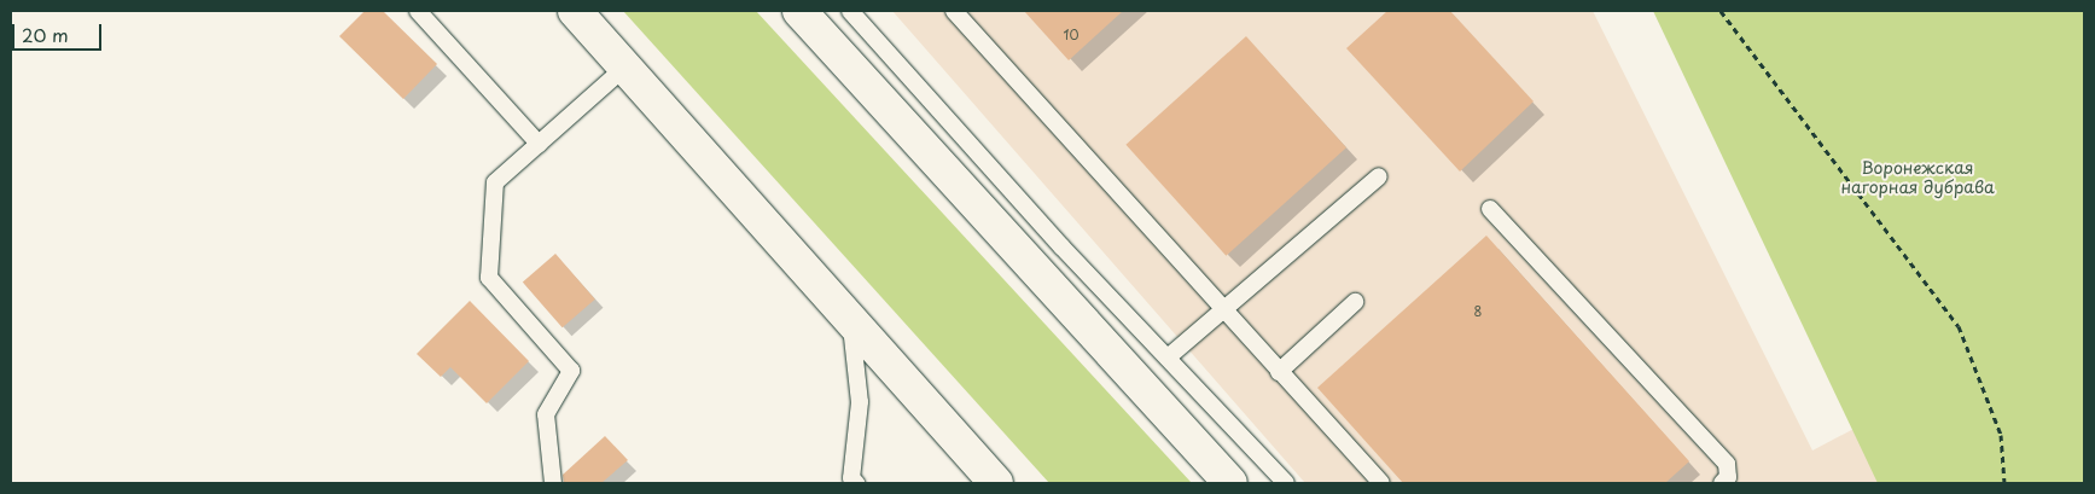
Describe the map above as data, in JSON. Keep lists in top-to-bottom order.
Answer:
{
  "parks": ["Воронежская нагорная дубрава"],
  "house_numbers": ["10", "8"],
  "scale_bar": "20 m"
}
